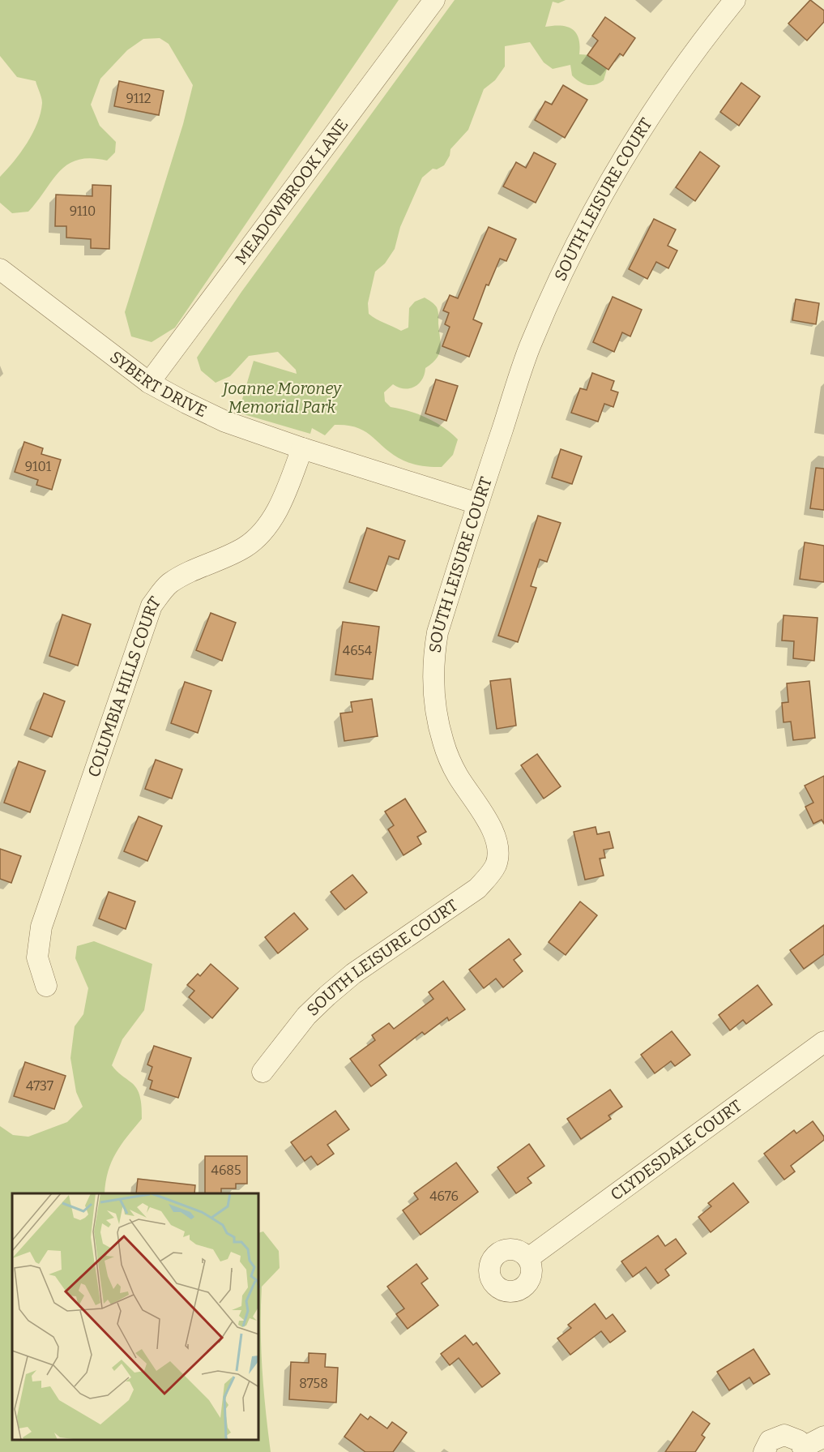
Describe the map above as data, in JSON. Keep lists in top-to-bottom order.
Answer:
{
  "streets": {
    "street": [
      "MEADOWBROOK LANE",
      "SOUTH LEISURE COURT",
      "SYBERT DRIVE",
      "COLUMBIA HILLS COURT",
      "CLYDESDALE COURT"
    ]
  },
  "crossings": [
    ["MEADOWBROOK LANE", "SYBERT DRIVE"],
    ["SOUTH LEISURE COURT", "SYBERT DRIVE"],
    ["SYBERT DRIVE", "COLUMBIA HILLS COURT"]
  ],
  "parks": ["Joanne Moroney Memorial Park"],
  "house_numbers": [
    "9112",
    "9110",
    "9101",
    "4654",
    "4737",
    "4685",
    "4676",
    "8758"
  ]
}
